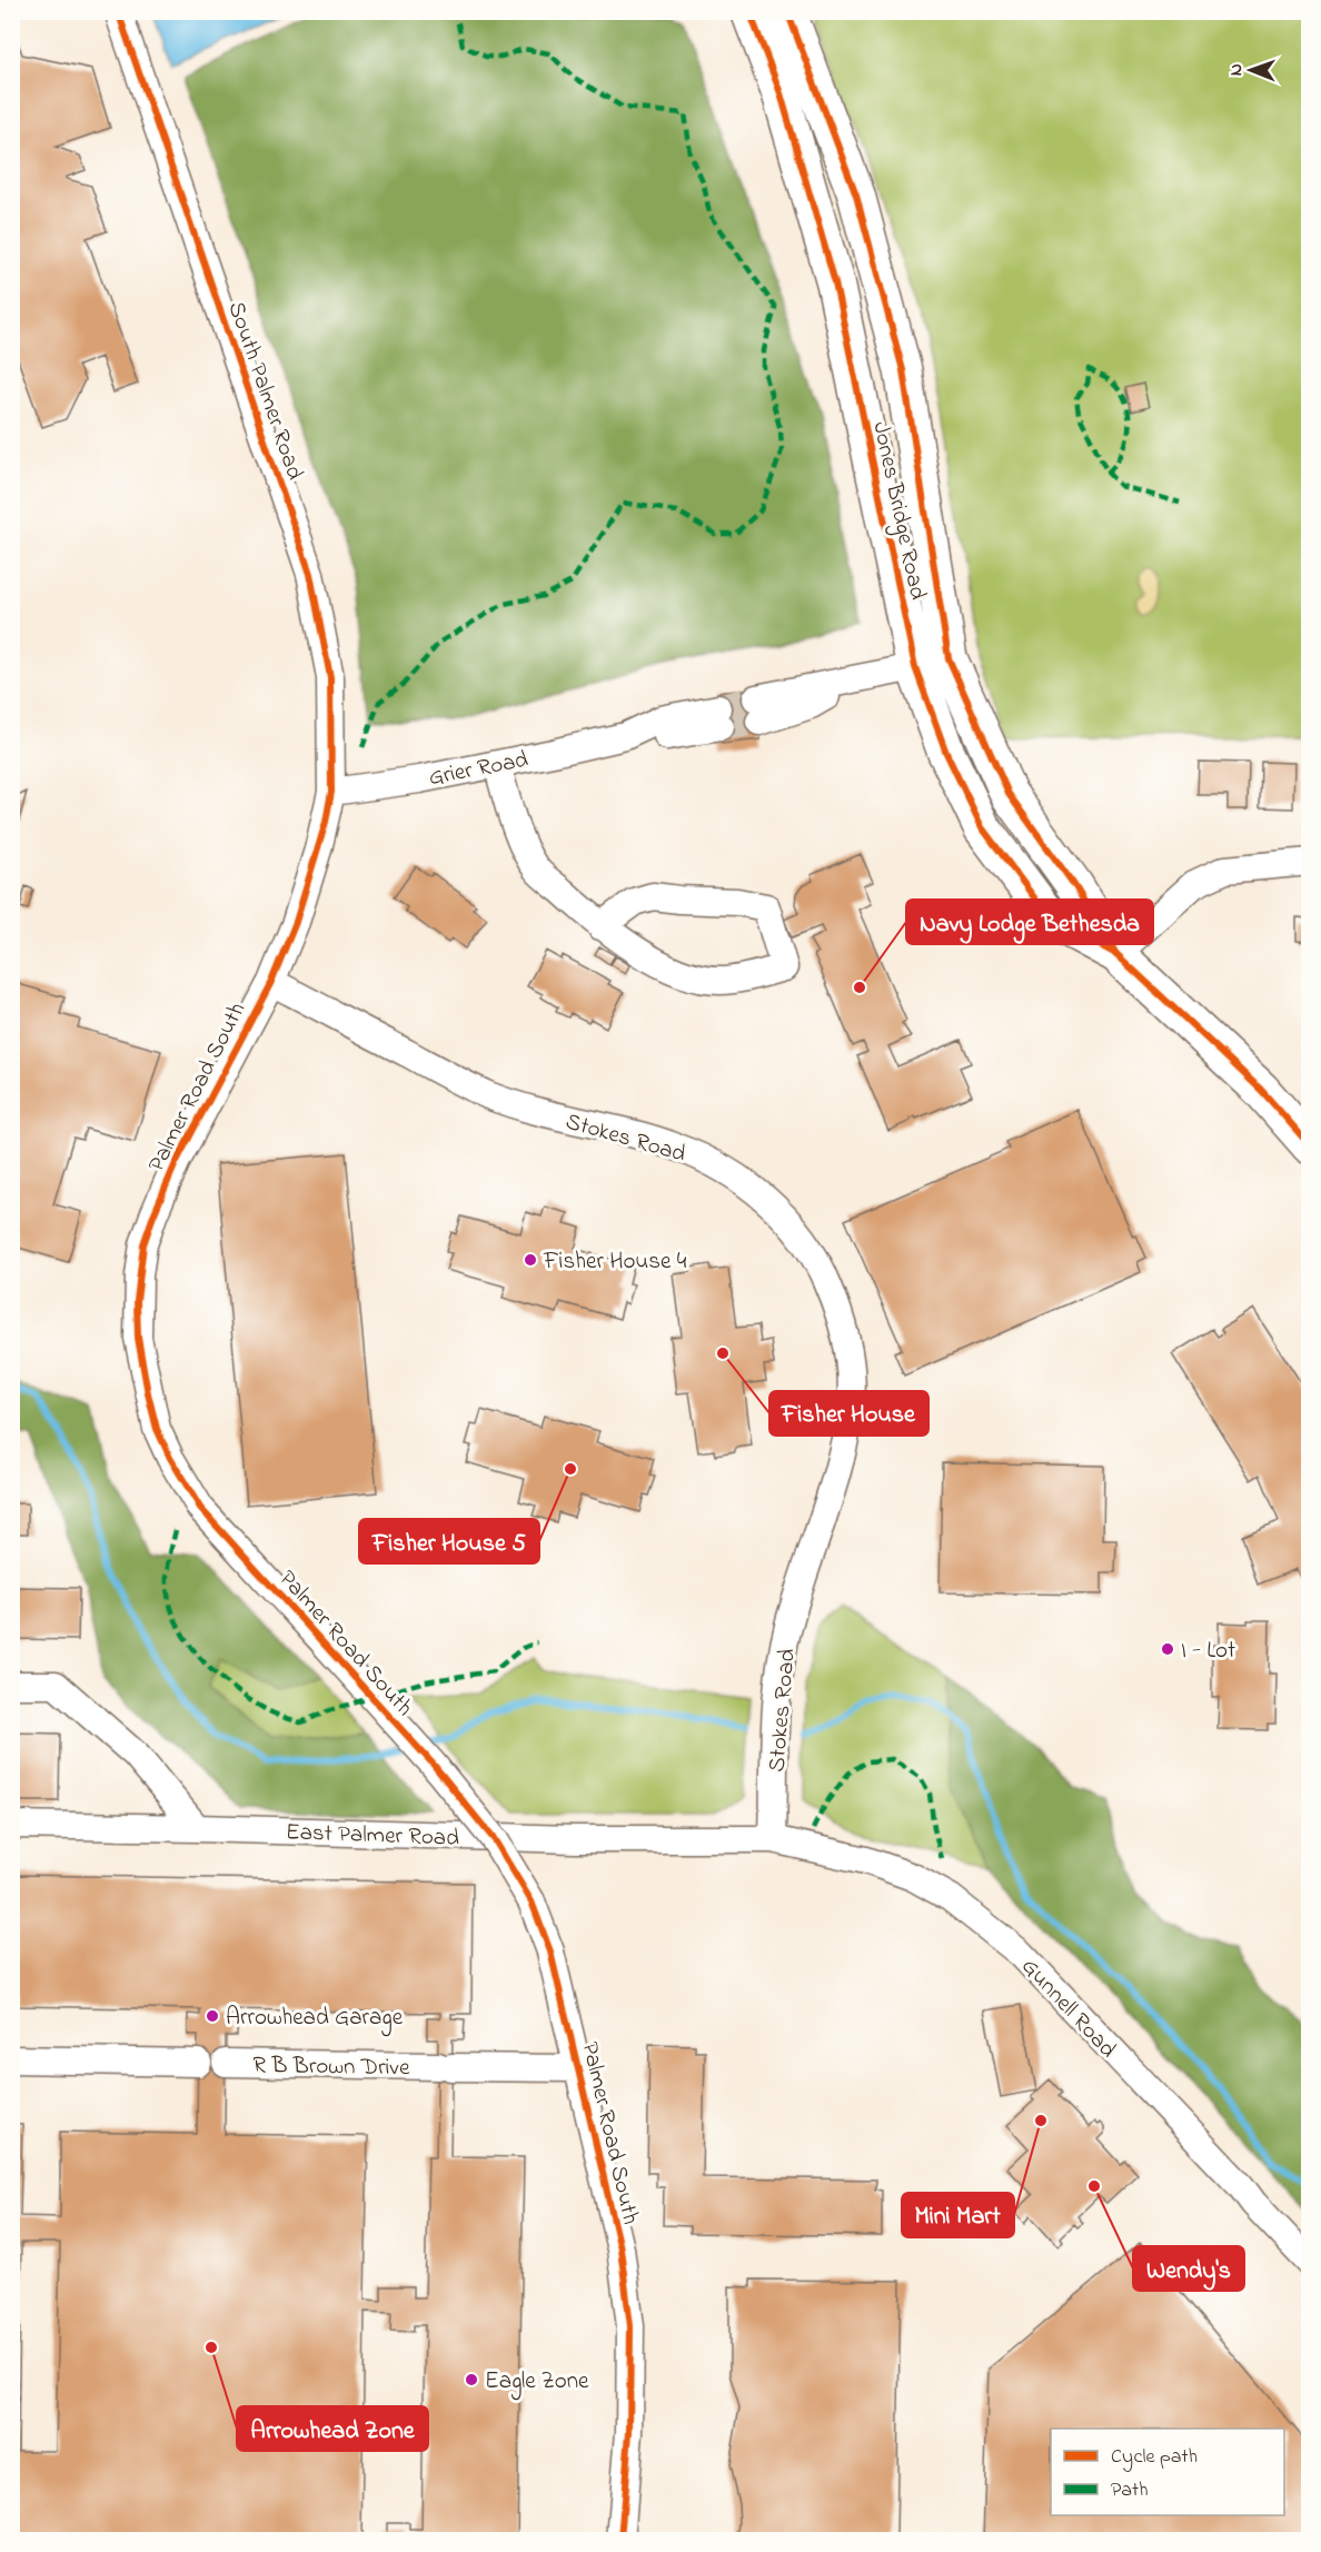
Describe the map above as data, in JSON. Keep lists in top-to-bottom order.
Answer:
{
  "streets": {
    "main road": ["Jones Bridge Road"],
    "street": [
      "South Palmer Road",
      "Grier Road",
      "Palmer Road South",
      "Stokes Road",
      "East Palmer Road",
      "Gunnell Road",
      "R B Brown Drive"
    ]
  },
  "crossings": [
    ["South Palmer Road", "Grier Road"],
    ["South Palmer Road", "Palmer Road South"],
    ["Grier Road", "Palmer Road South"],
    ["Palmer Road South", "Stokes Road"],
    ["Palmer Road South", "R B Brown Drive"],
    ["Stokes Road", "East Palmer Road"],
    ["Stokes Road", "Gunnell Road"],
    ["East Palmer Road", "Gunnell Road"]
  ],
  "places": [
    "Navy Lodge Bethesda",
    "Fisher House 4",
    "Fisher House",
    "Fisher House 5",
    "I - Lot",
    "Arrowhead Garage",
    "Mini Mart",
    "Wendy's",
    "Arrowhead Zone",
    "Eagle Zone"
  ],
  "legend": ["Cycle path", "Path"],
  "north": "left"
}
